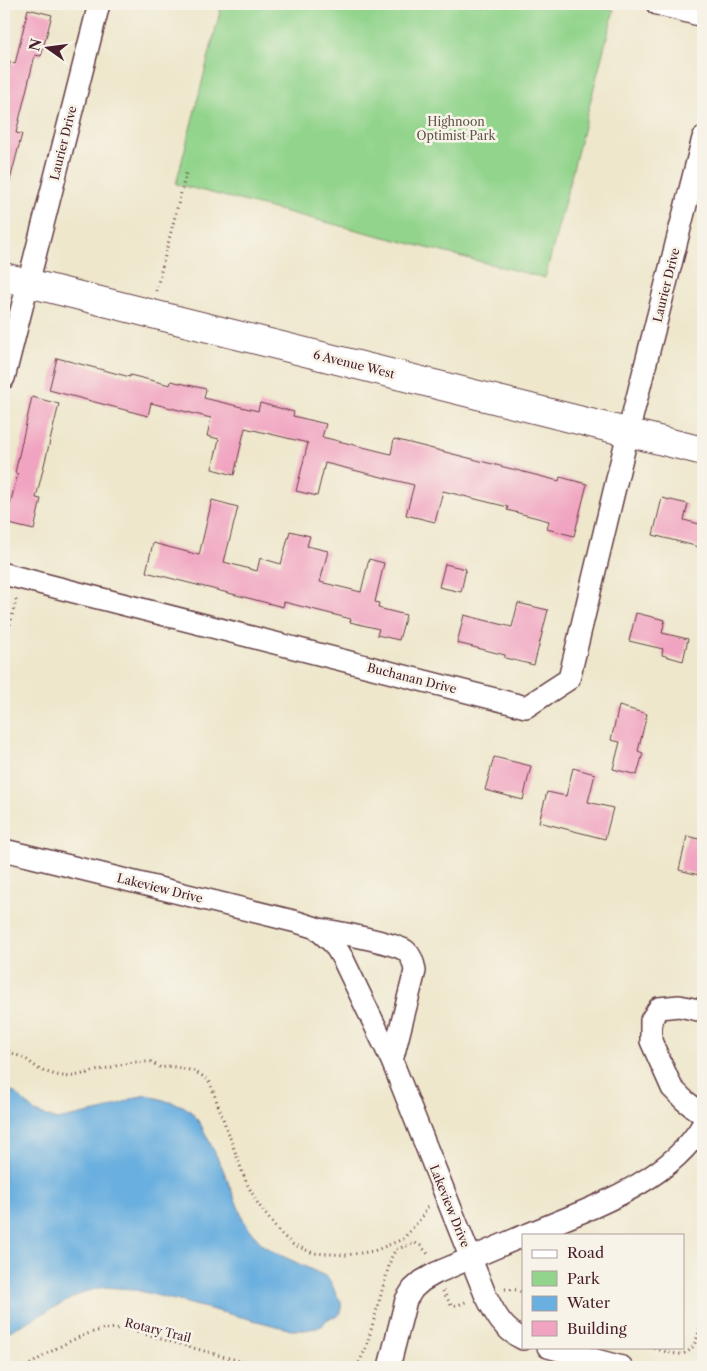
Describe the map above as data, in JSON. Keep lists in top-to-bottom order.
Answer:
{
  "streets": {
    "street": [
      "Laurier Drive",
      "6 Avenue West",
      "Buchanan Drive",
      "Lakeview Drive"
    ],
    "path": ["Rotary Trail"]
  },
  "crossings": [
    ["Laurier Drive", "6 Avenue West"],
    ["Laurier Drive", "Buchanan Drive"],
    ["6 Avenue West", "Buchanan Drive"]
  ],
  "parks": ["Highnoon Optimist Park"],
  "legend": [
    "Road",
    "Park",
    "Water",
    "Building"
  ],
  "north": "left"
}
